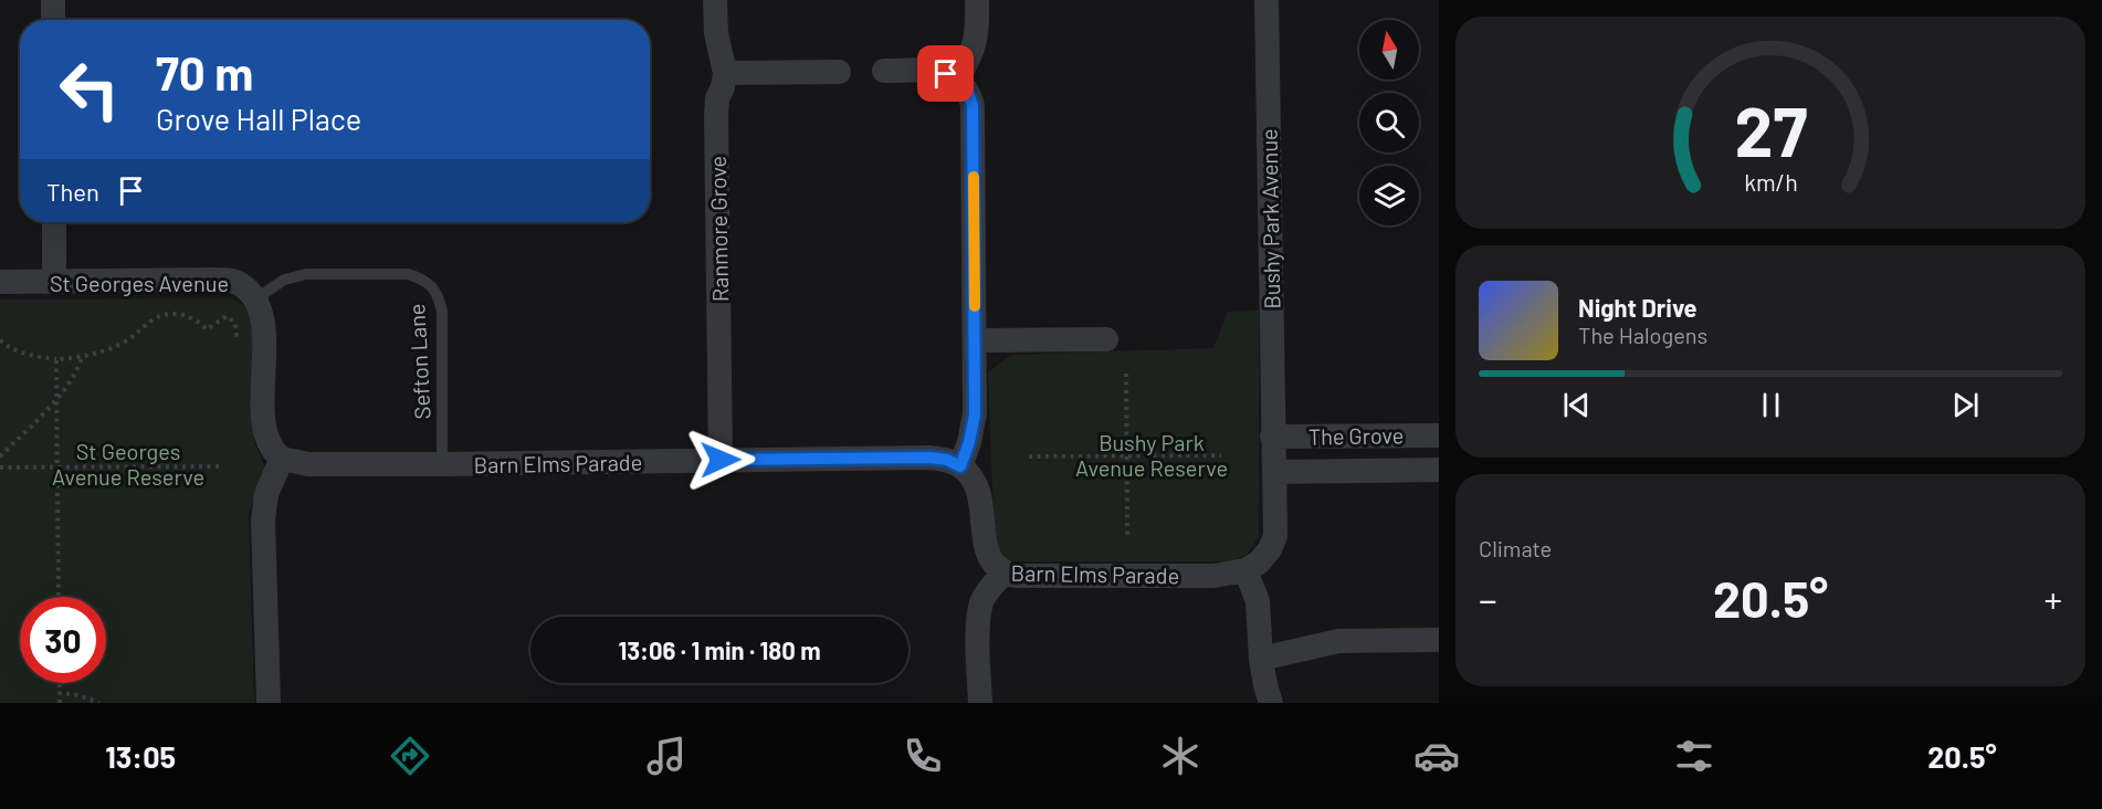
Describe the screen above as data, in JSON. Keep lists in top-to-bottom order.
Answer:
{
  "streets": {
    "street": [
      "Bushy Park Avenue",
      "Ranmore Grove",
      "St Georges Avenue",
      "The Grove",
      "Barn Elms Parade"
    ],
    "lane": ["Sefton Lane"]
  },
  "crossings": [
    ["Bushy Park Avenue", "The Grove"],
    ["Ranmore Grove", "Barn Elms Parade"],
    ["St Georges Avenue", "Sefton Lane"],
    ["St Georges Avenue", "Barn Elms Parade"],
    ["Sefton Lane", "Barn Elms Parade"]
  ],
  "parks": ["Bushy Park Avenue Reserve", "St Georges Avenue Reserve"],
  "north": "top",
  "page": {
    "turn": ["70 m", "Grove Hall Place"],
    "then": "Then",
    "song": ["Night Drive", "The Halogens"],
    "tile": "Climate",
    "heat": ["−", "20.5°", "+"],
    "limit": "30",
    "trip": "13:06 · 1 min · 180 m",
    "tabs": ["13:05", "20.5°"],
    "gauge": ["27", "km/h"]
  }
}
